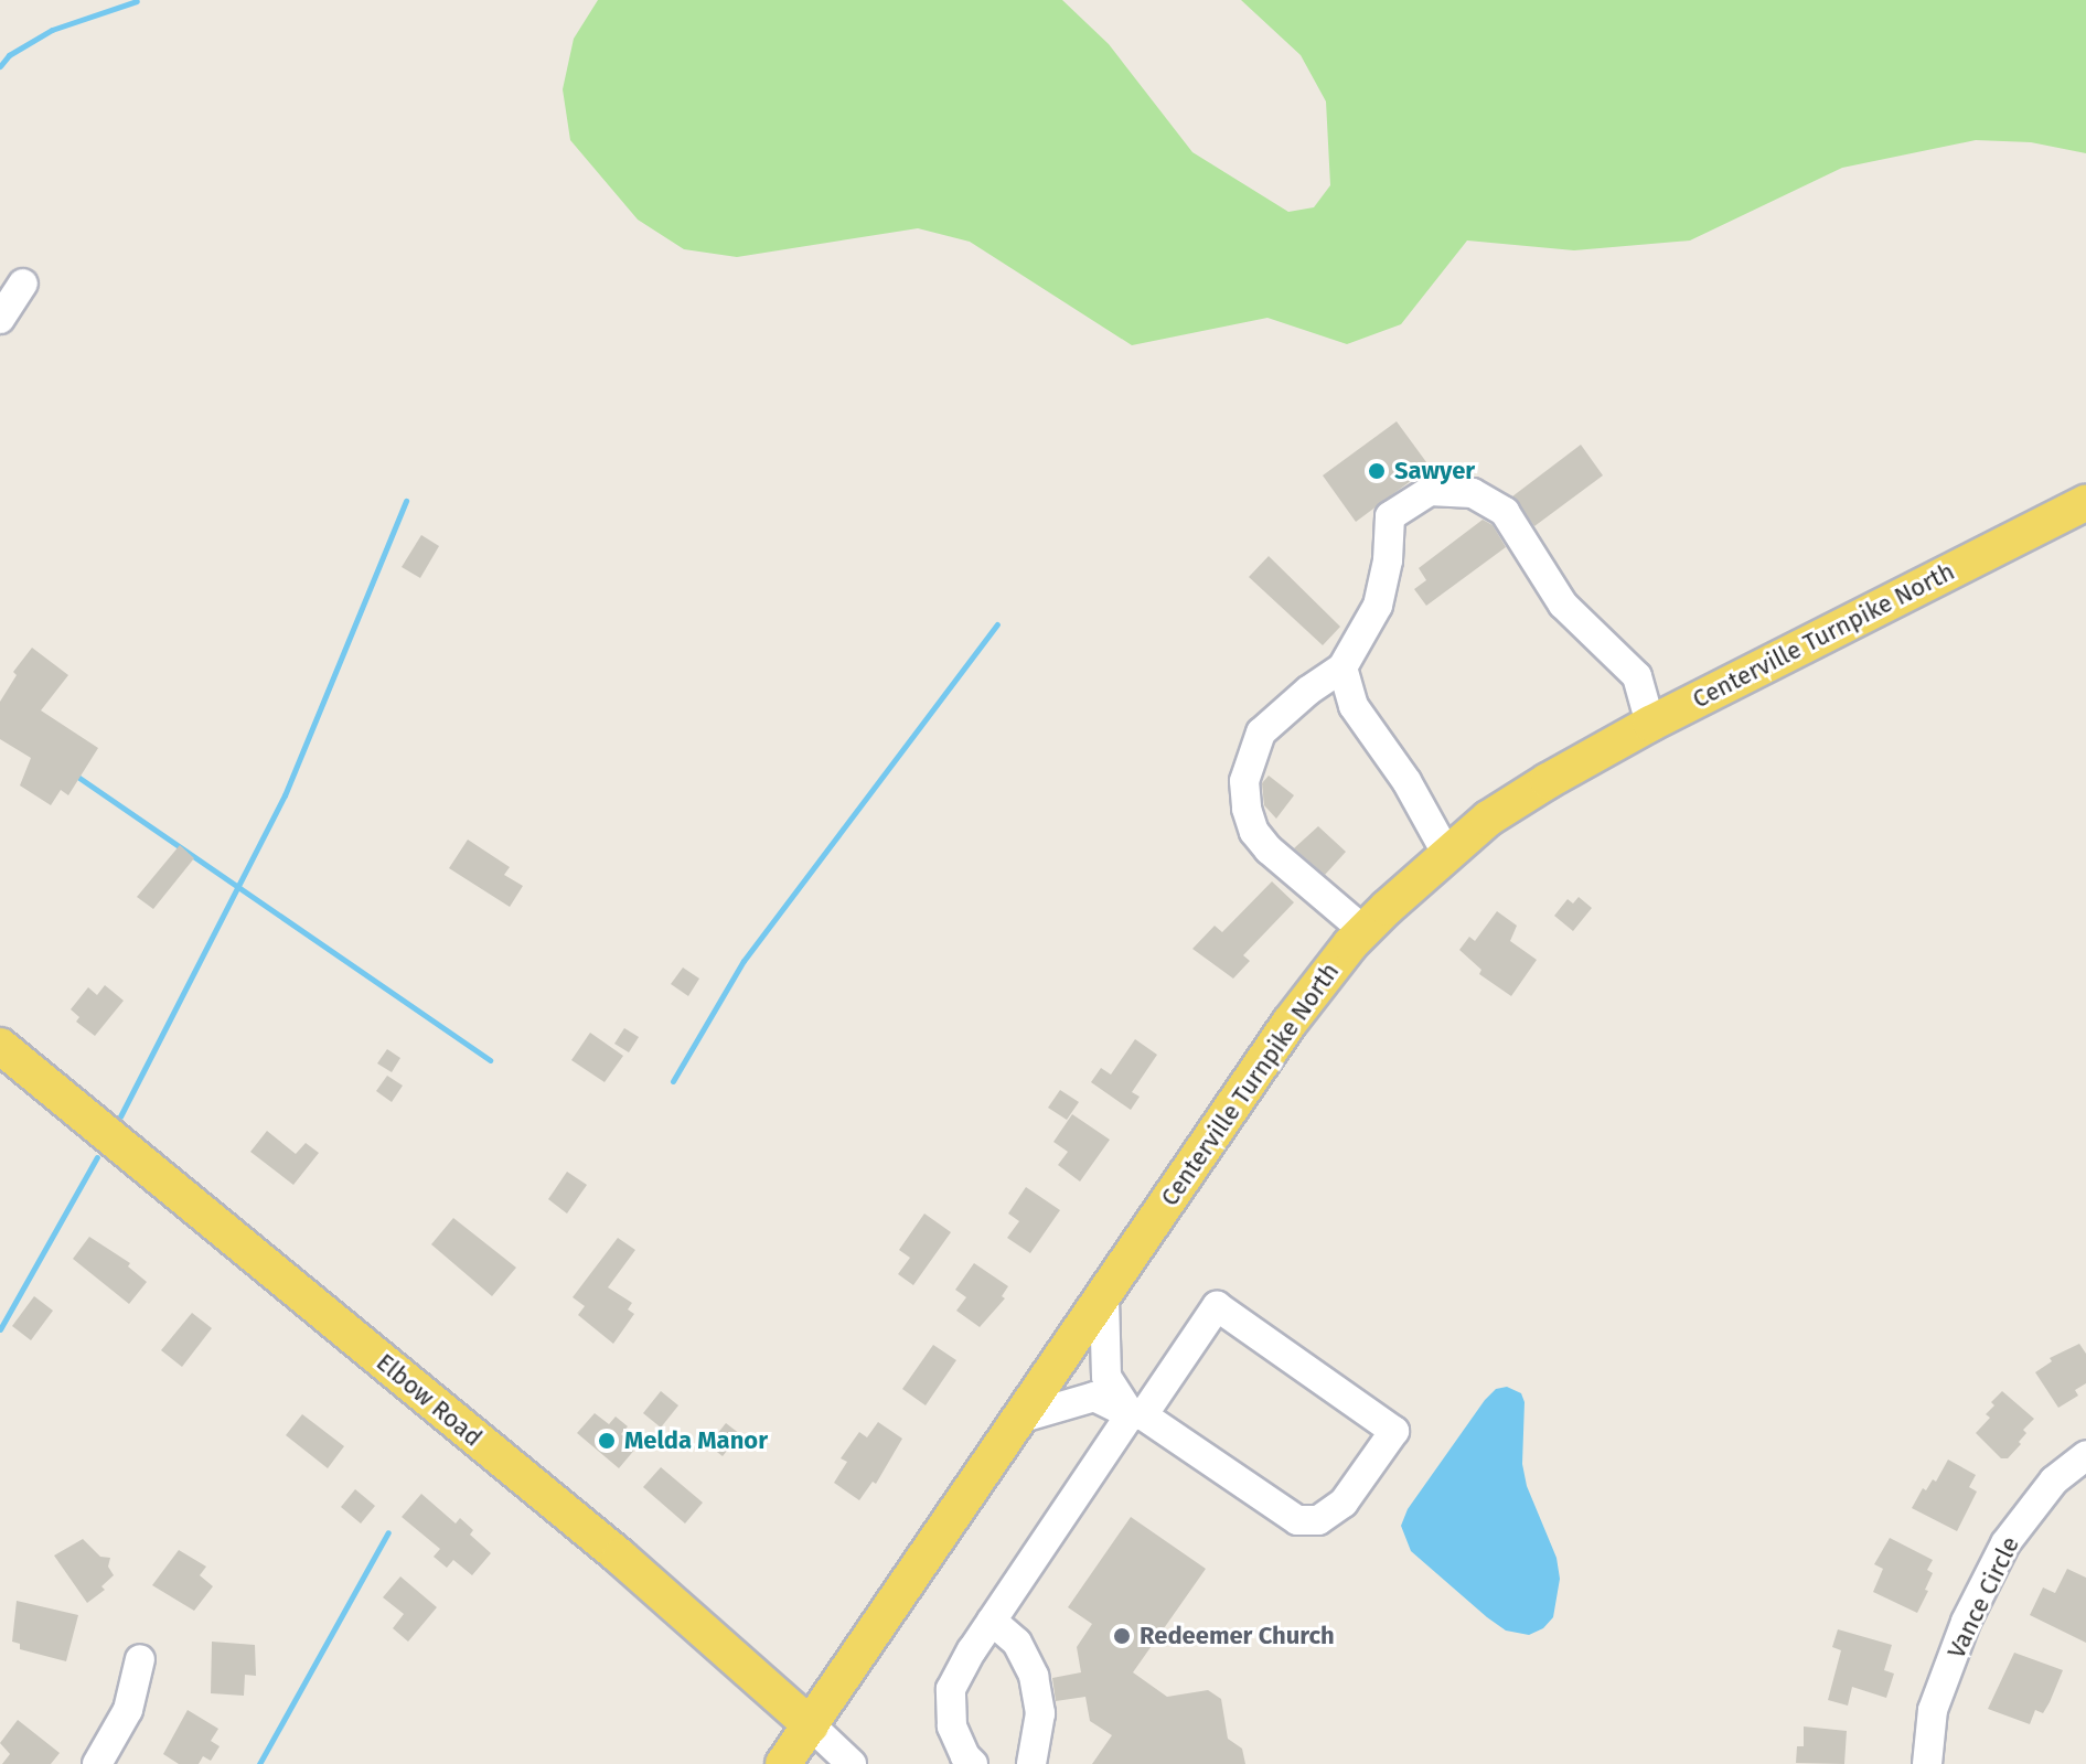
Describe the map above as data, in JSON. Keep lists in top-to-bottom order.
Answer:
{
  "streets": {
    "main road": ["Centerville Turnpike North", "Elbow Road"],
    "street": ["Vance Circle"]
  },
  "crossings": [
    ["Centerville Turnpike North", "Elbow Road"]
  ],
  "places": ["Sawyer", "Melda Manor", "Redeemer Church"]
}
